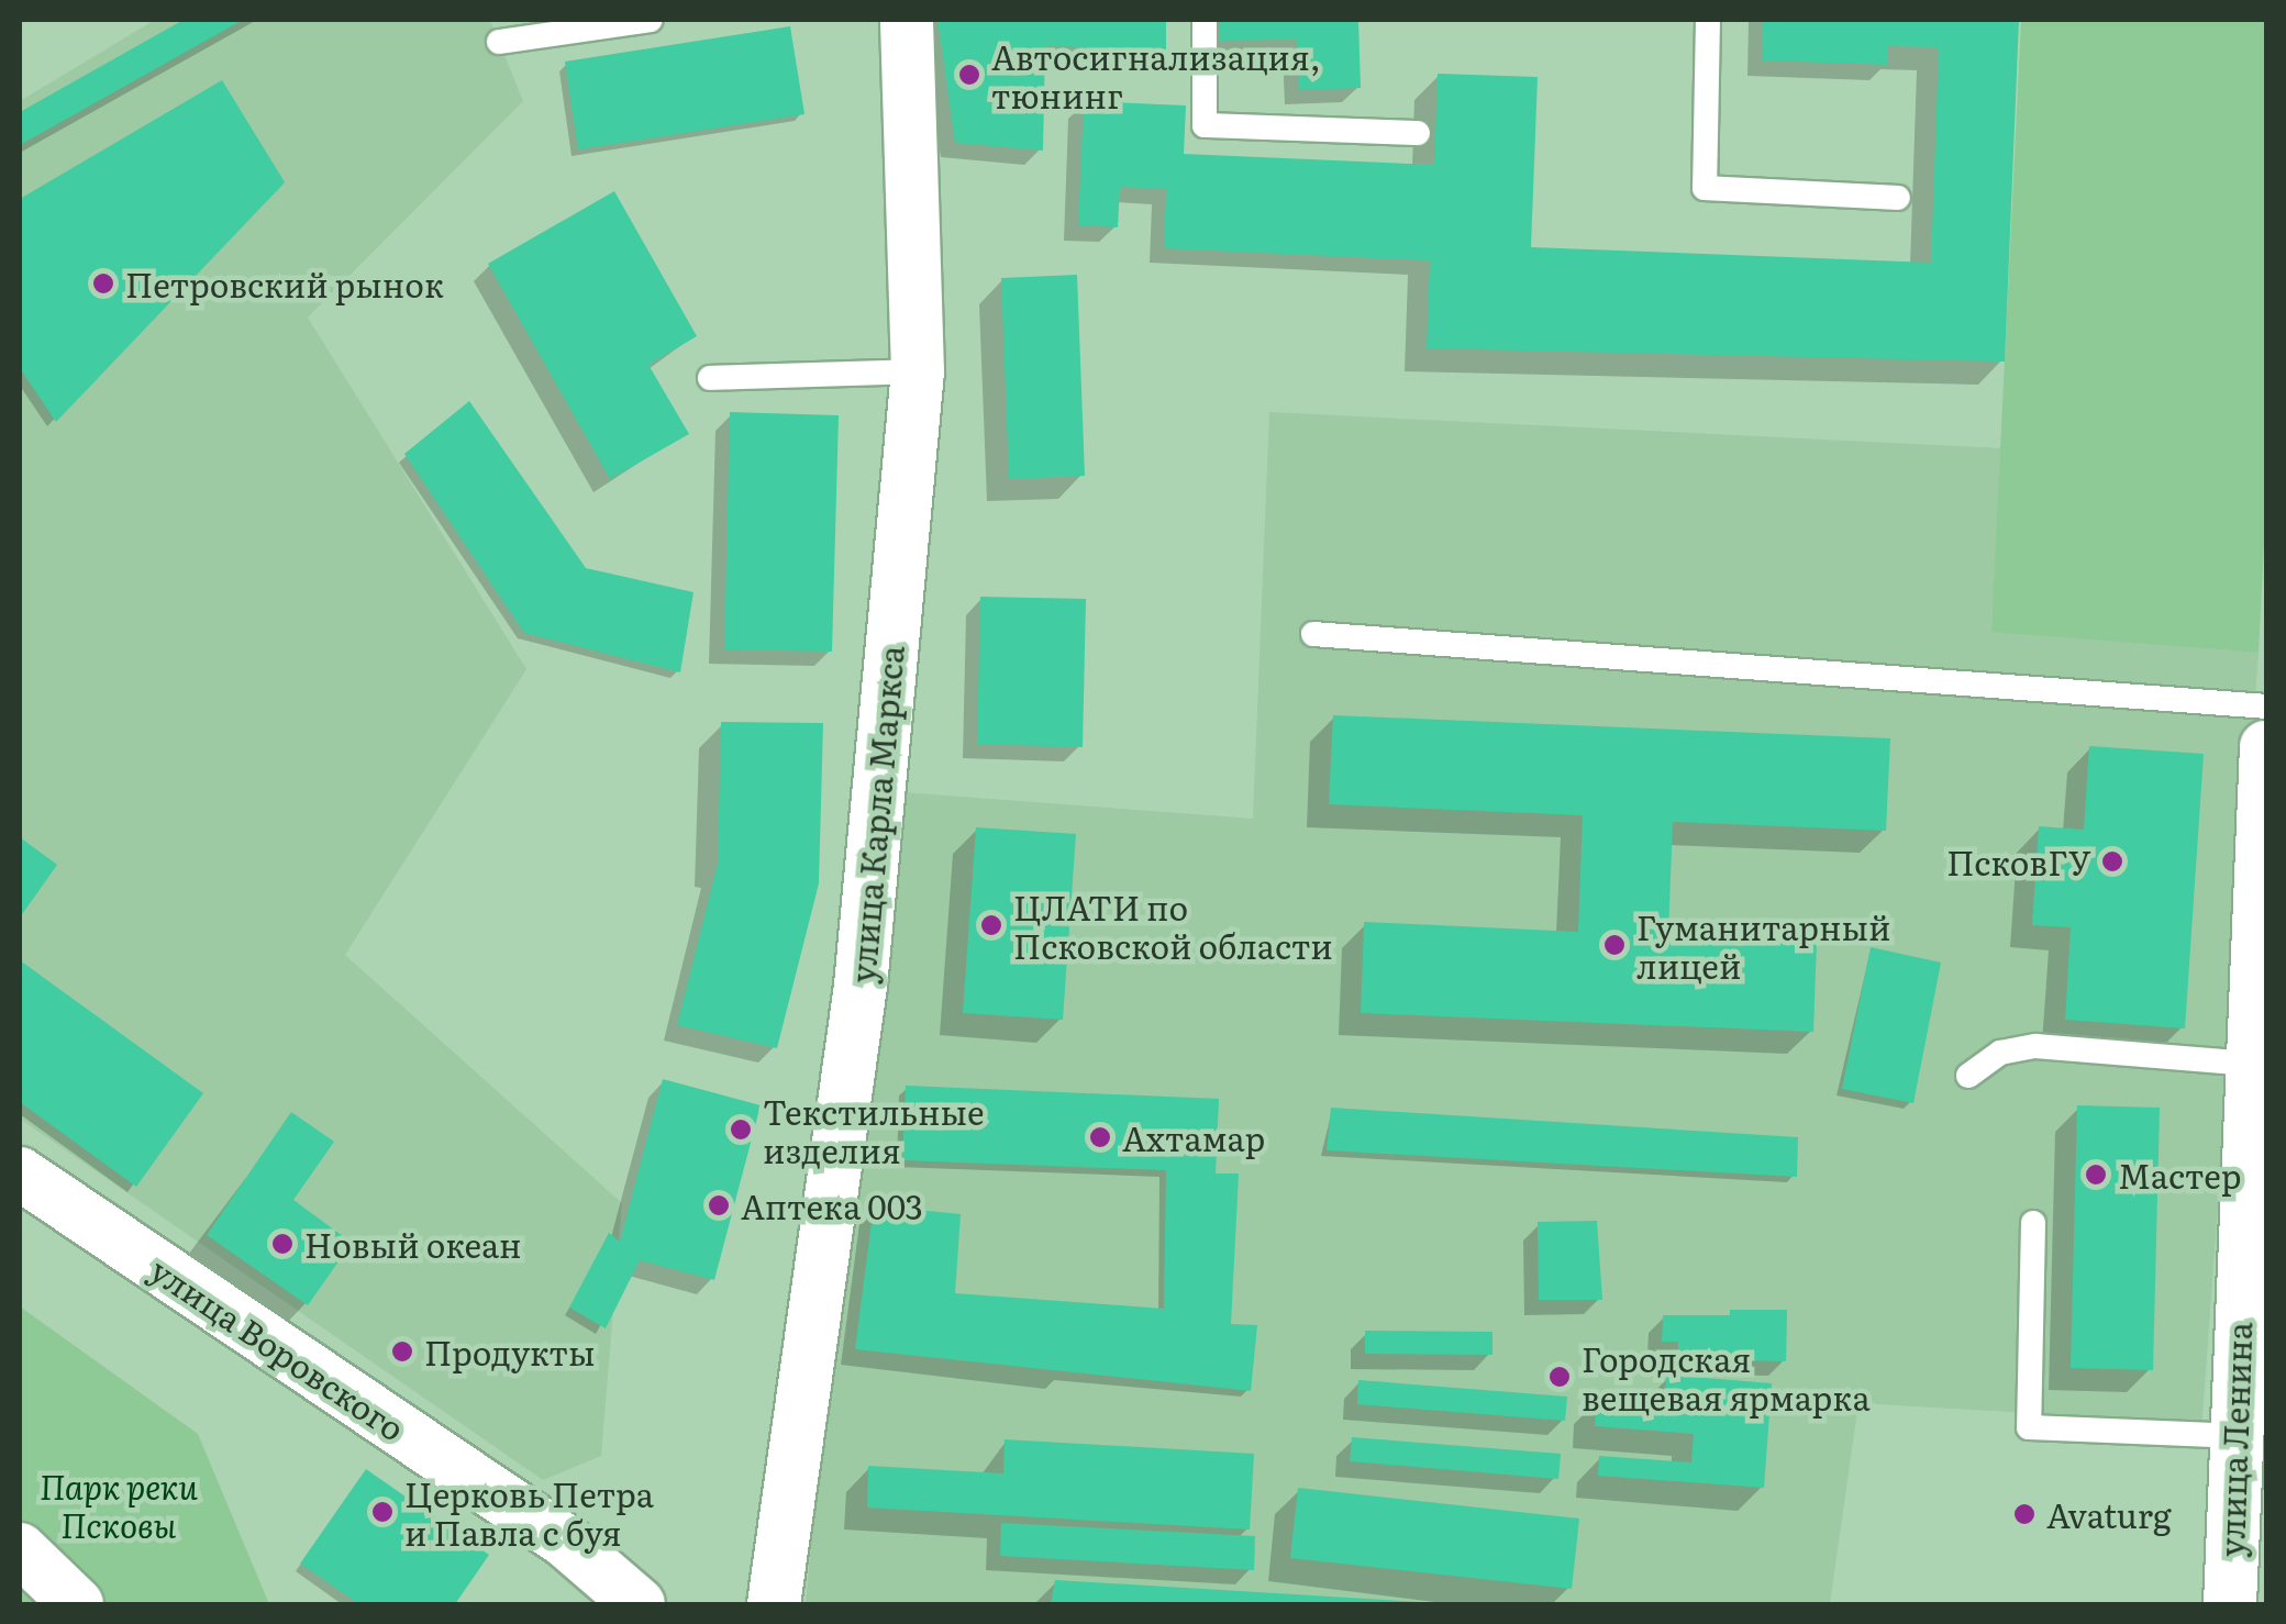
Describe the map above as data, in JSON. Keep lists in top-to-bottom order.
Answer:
{
  "streets": {
    "street": ["улица Карла Маркса", "улица Воровского", "улица Ленина"]
  },
  "parks": ["Парк реки Псковы"],
  "places": [
    "Автосигнализация, тюнинг",
    "Петровский рынок",
    "ПсковГУ",
    "ЦЛАТИ по Псковской области",
    "Гуманитарный лицей",
    "Текстильные изделия",
    "Ахтамар",
    "Мастер",
    "Аптека 003",
    "Новый океан",
    "Продукты",
    "Городская вещевая ярмарка",
    "Церковь Петра и Павла с буя",
    "Avaturg"
  ]
}
